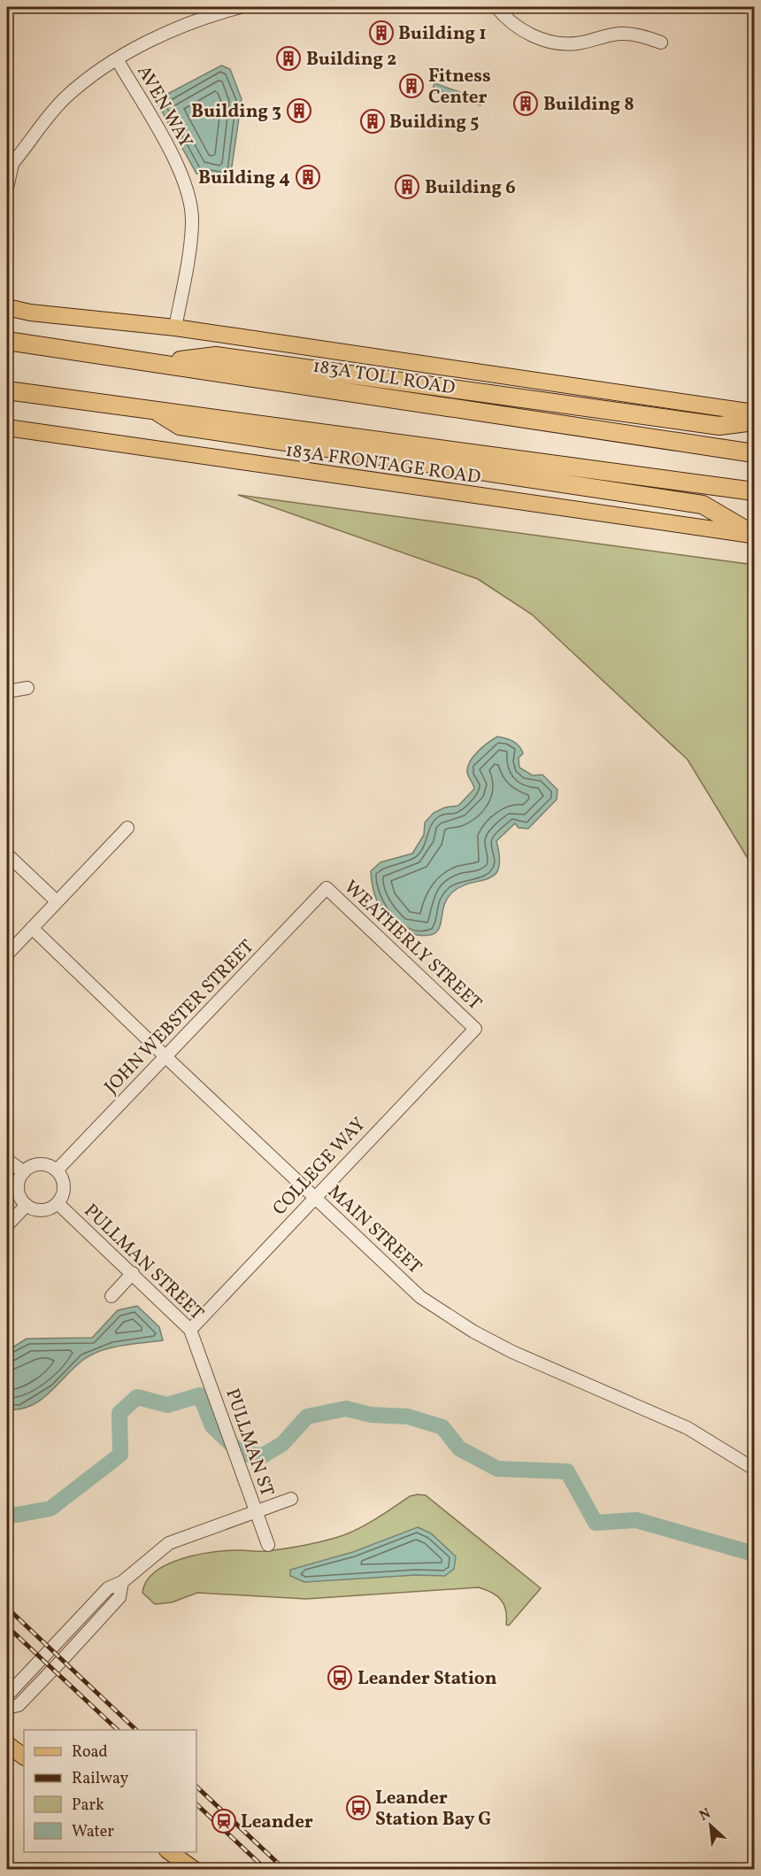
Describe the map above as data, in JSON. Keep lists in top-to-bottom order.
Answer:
{
  "streets": {
    "highway": ["183A TOLL ROAD"],
    "main road": ["183A FRONTAGE ROAD"],
    "street": [
      "AVEN WAY",
      "WEATHERLY STREET",
      "JOHN WEBSTER STREET",
      "COLLEGE WAY",
      "MAIN STREET",
      "PULLMAN STREET",
      "PULLMAN ST"
    ]
  },
  "crossings": [
    ["WEATHERLY STREET", "JOHN WEBSTER STREET"],
    ["WEATHERLY STREET", "COLLEGE WAY"],
    ["JOHN WEBSTER STREET", "MAIN STREET"],
    ["JOHN WEBSTER STREET", "PULLMAN STREET"],
    ["COLLEGE WAY", "MAIN STREET"],
    ["COLLEGE WAY", "PULLMAN STREET"],
    ["PULLMAN STREET", "PULLMAN ST"]
  ],
  "places": {
    "building": [
      "Building 1",
      "Building 2",
      "Fitness Center",
      "Building 8",
      "Building 3",
      "Building 5",
      "Building 4",
      "Building 6"
    ],
    "bus stop": ["Leander Station", "Leander Station Bay G"],
    "station": ["Leander"]
  },
  "legend": [
    "Road",
    "Railway",
    "Park",
    "Water"
  ],
  "north": "top left"
}
